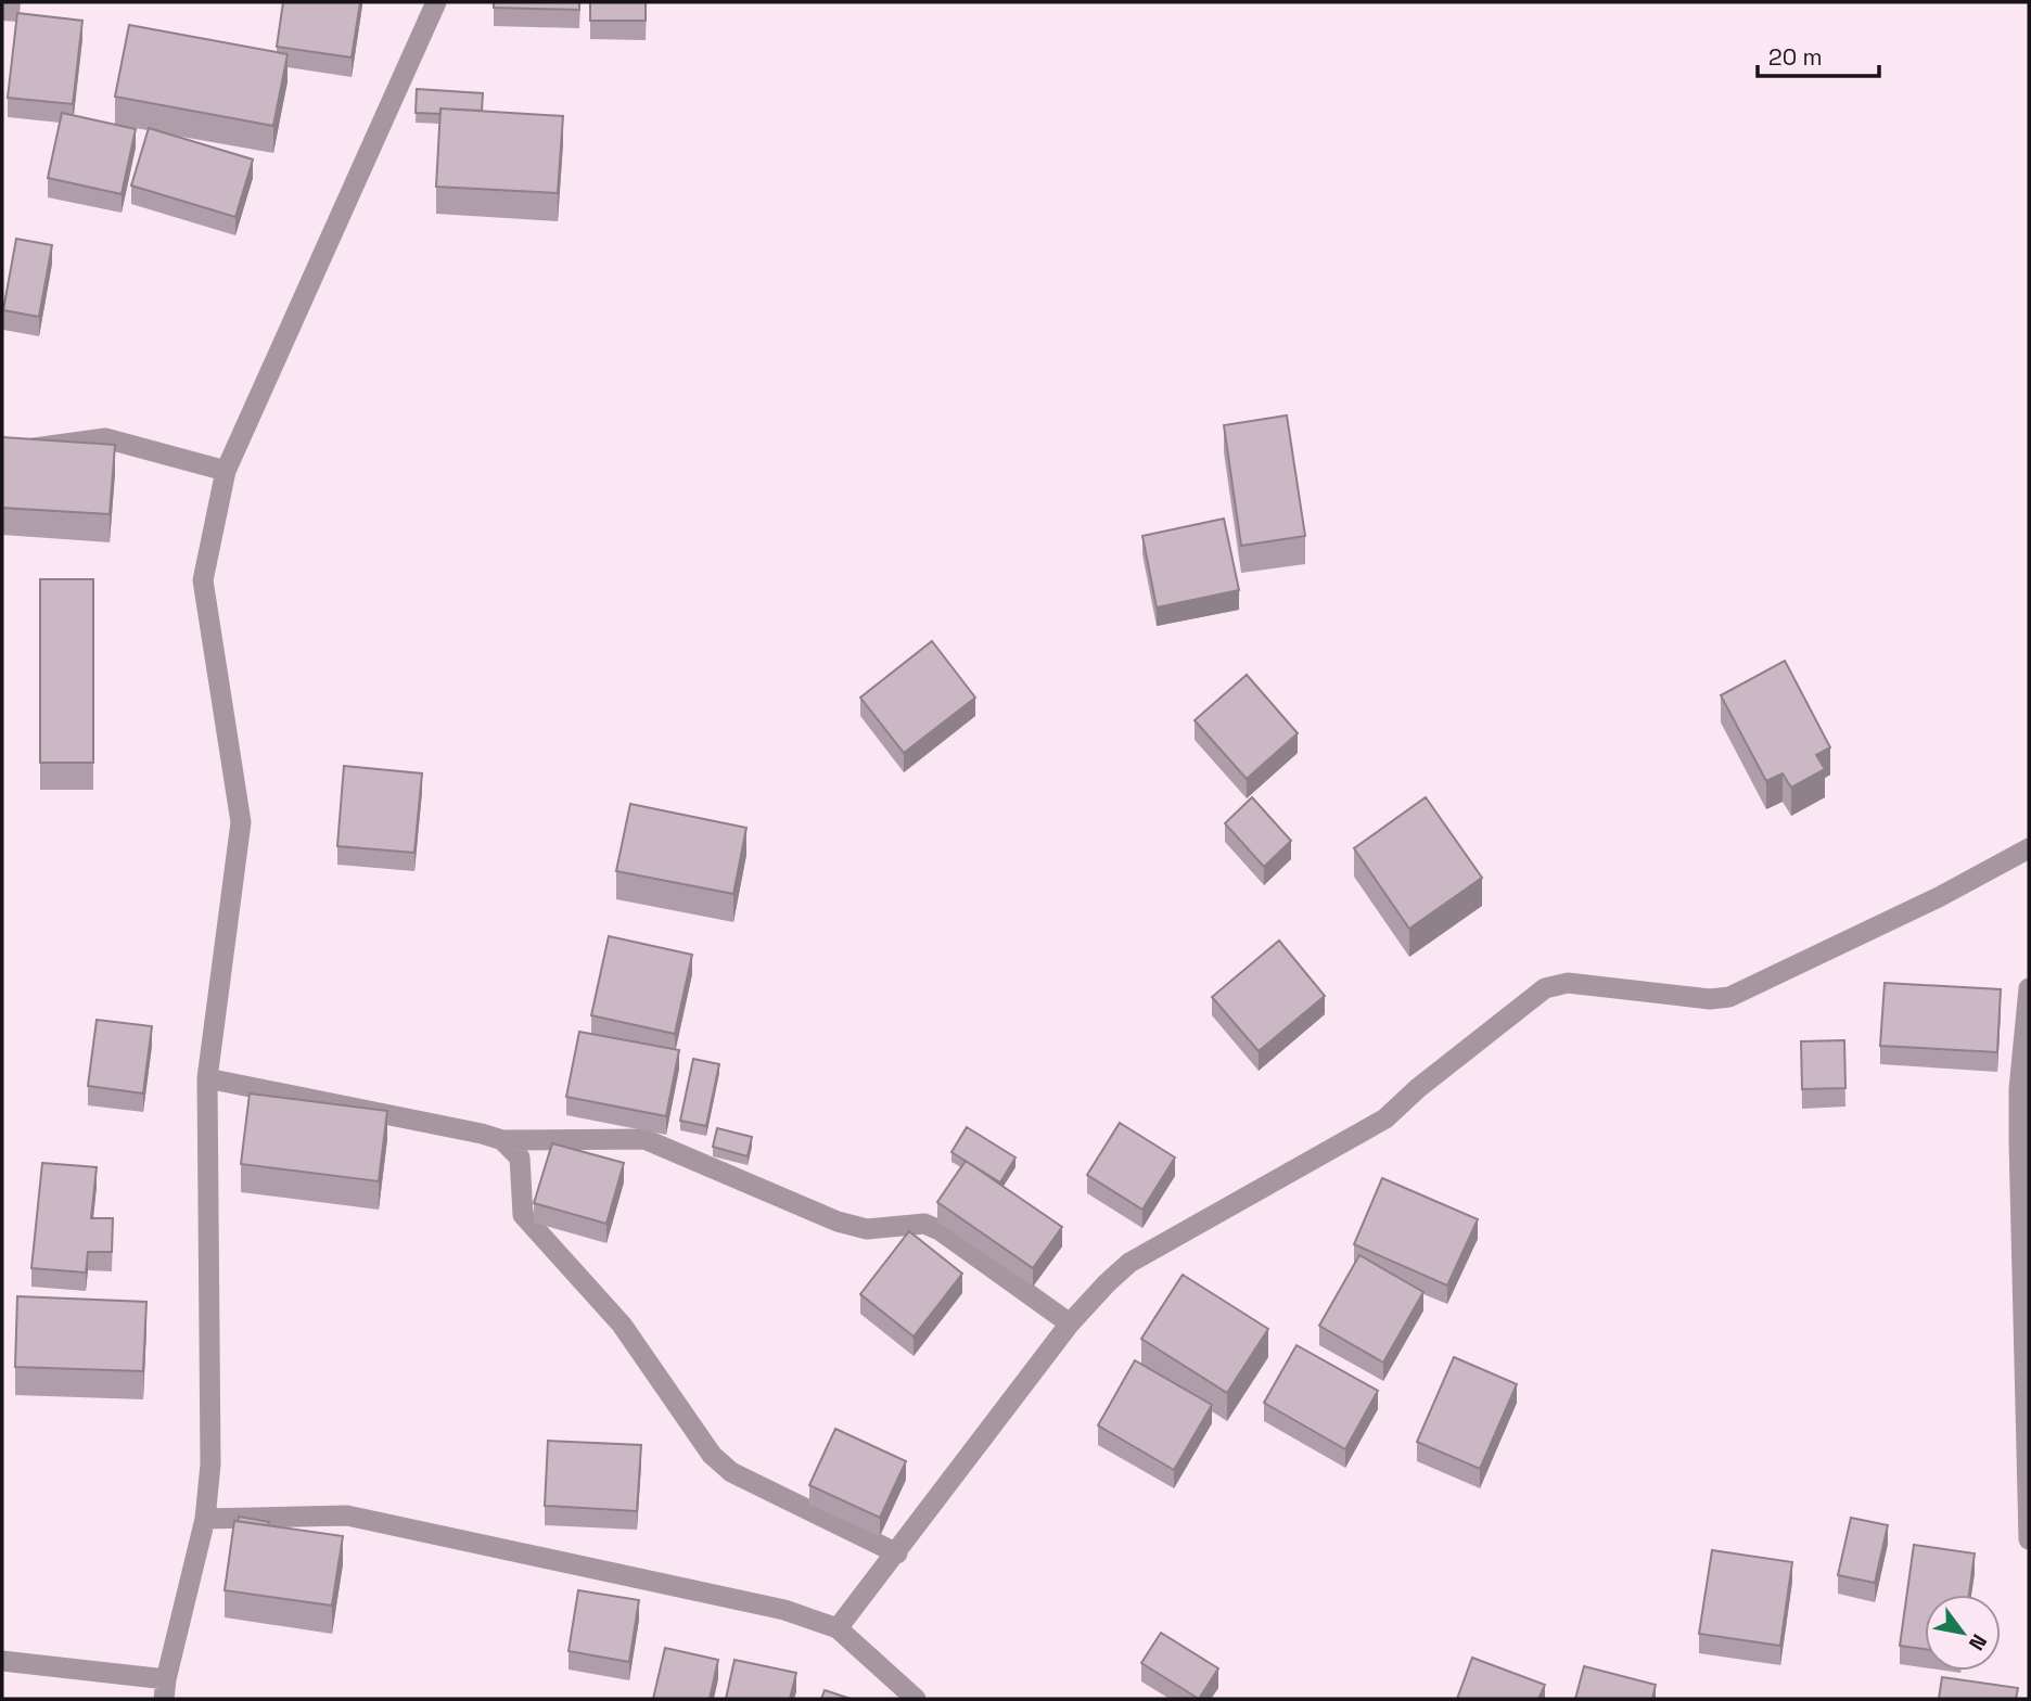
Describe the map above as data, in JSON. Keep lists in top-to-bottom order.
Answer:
{
  "scale_bar": "20 m",
  "north": "bottom right"
}
